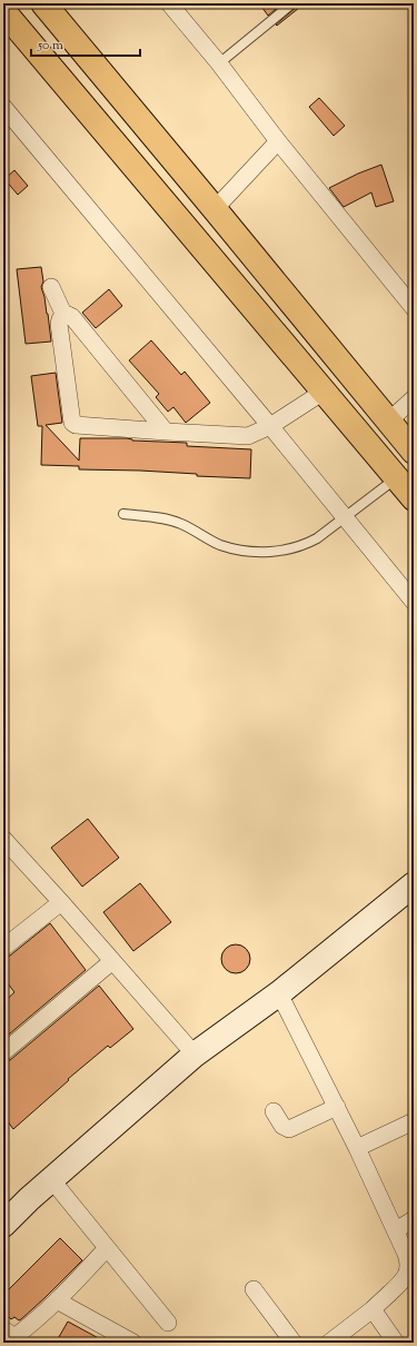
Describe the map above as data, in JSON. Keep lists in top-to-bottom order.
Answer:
{
  "scale_bar": "50 m"
}
